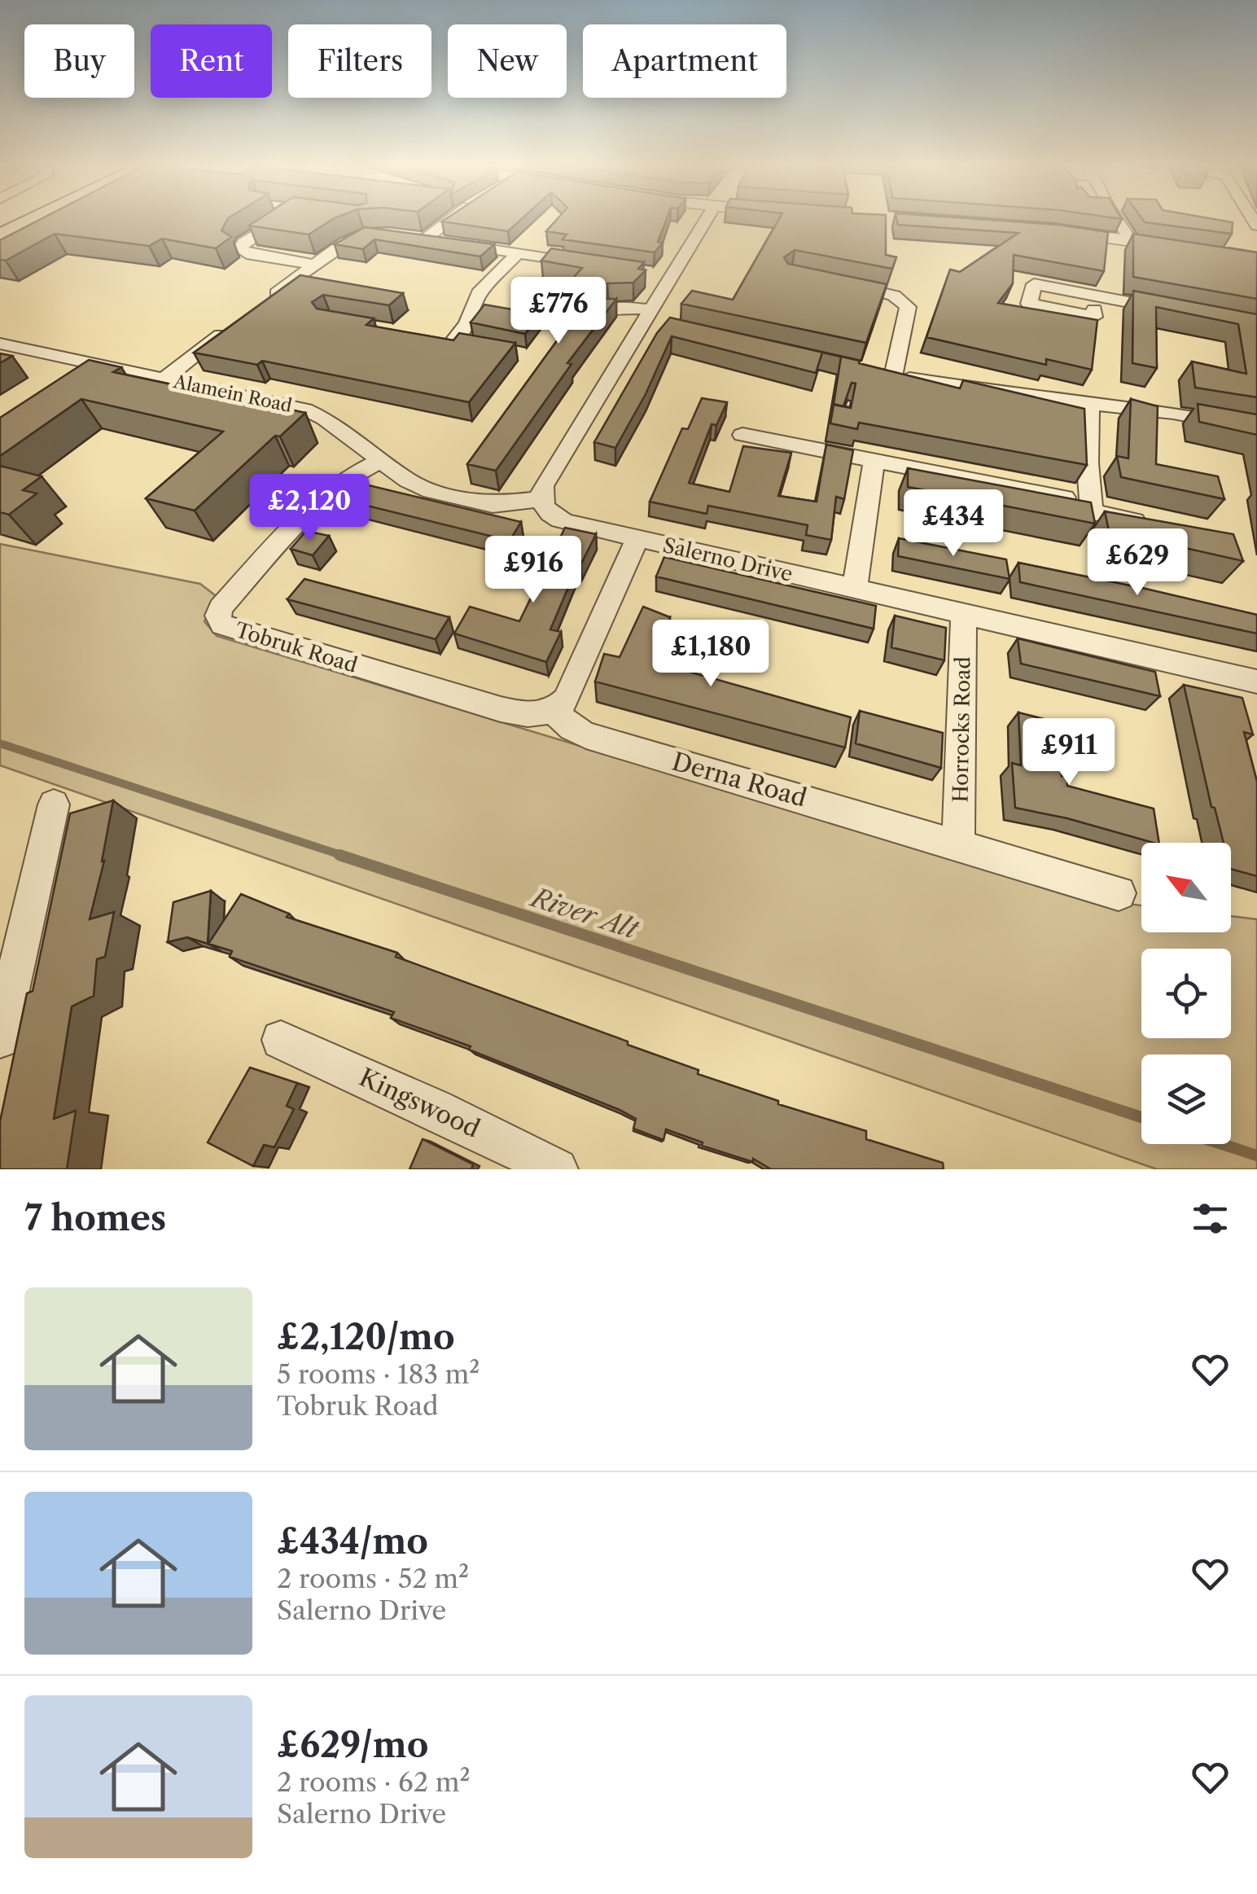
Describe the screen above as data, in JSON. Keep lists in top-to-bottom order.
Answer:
{
  "streets": {
    "street": [
      "Alamein Road",
      "Salerno Drive",
      "Tobruk Road",
      "Horrocks Road",
      "Derna Road",
      "Kingswood"
    ]
  },
  "crossings": [
    ["Alamein Road", "Salerno Drive"],
    ["Alamein Road", "Tobruk Road"],
    ["Salerno Drive", "Horrocks Road"],
    ["Tobruk Road", "Derna Road"],
    ["Horrocks Road", "Derna Road"]
  ],
  "water": ["River Alt"],
  "north": "top left",
  "page": {
    "chip": [
      "Buy",
      "Rent",
      "Filters",
      "New",
      "Apartment"
    ],
    "price": [
      "£776",
      "£2,120",
      "£434",
      "£629",
      "£916",
      "£1,180",
      "£911"
    ],
    "heading": "7 homes",
    "list": [
      {
        "name": "£2,120/mo",
        "note": "5 rooms · 183 m² · Tobruk Road"
      },
      {
        "name": "£434/mo",
        "note": "2 rooms · 52 m² · Salerno Drive"
      },
      {
        "name": "£629/mo",
        "note": "2 rooms · 62 m² · Salerno Drive"
      }
    ]
  }
}
